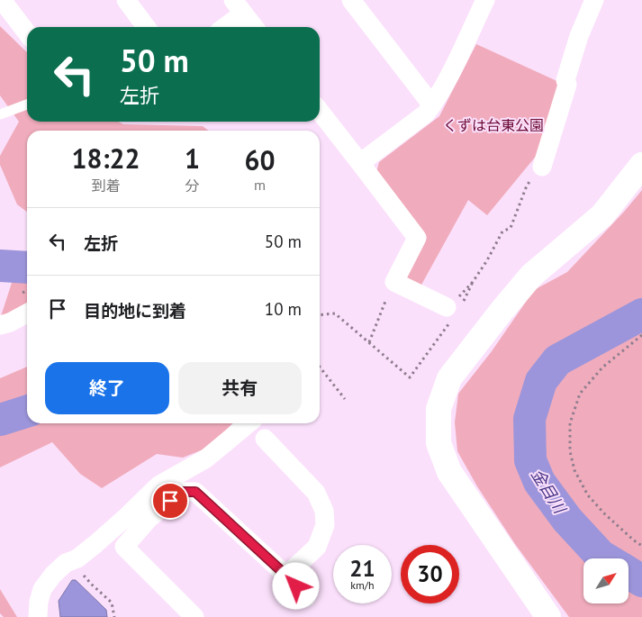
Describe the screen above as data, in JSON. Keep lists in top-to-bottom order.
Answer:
{
  "water": ["金目川"],
  "parks": ["くずは台東公園"],
  "north": "top right",
  "page": {
    "turn": ["50 m", "左折"],
    "eta": [
      "18:22",
      "到着",
      "1",
      "分",
      "60",
      "m"
    ],
    "list": [
      {
        "name": "左折",
        "value": "50 m"
      },
      {
        "name": "目的地に到着",
        "value": "10 m"
      }
    ],
    "buttons": ["終了", "共有"],
    "speed": "21 km/h",
    "limit": "30"
  }
}
